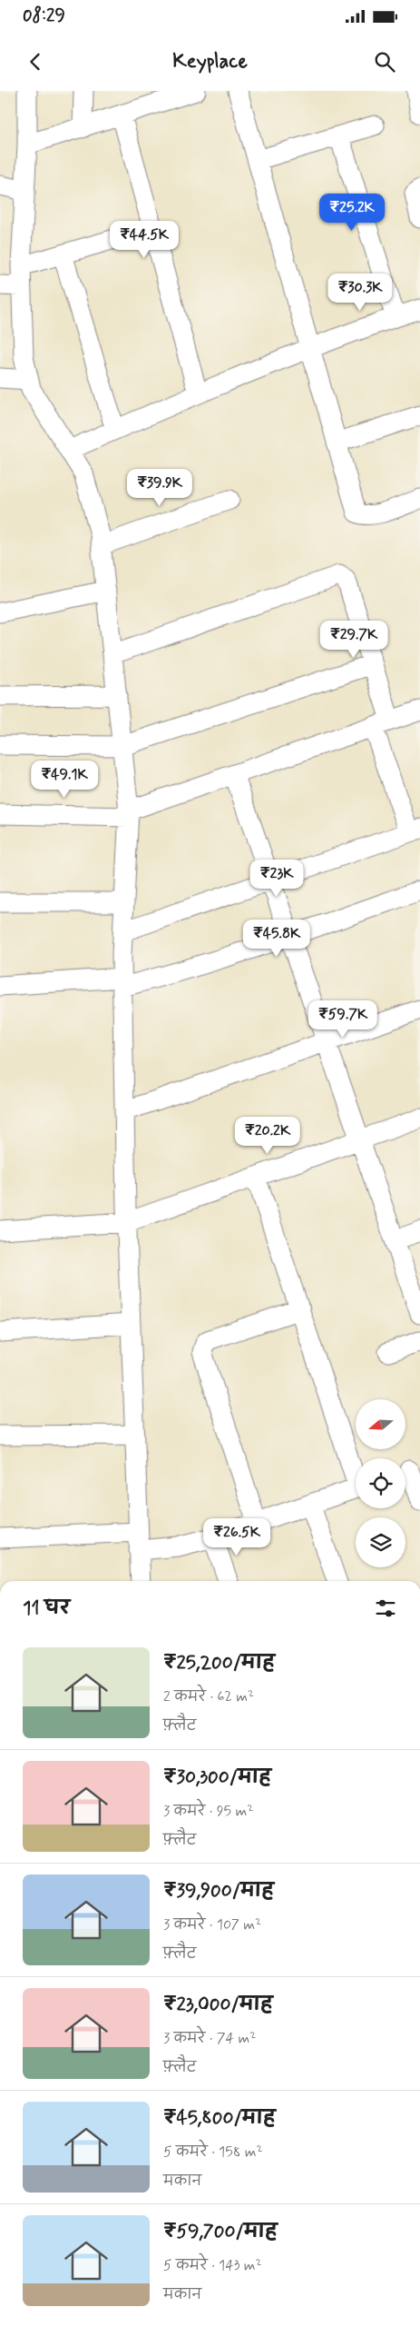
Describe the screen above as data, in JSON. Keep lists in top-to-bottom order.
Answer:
{
  "north": "left",
  "page": {
    "status": "08:29",
    "header": "Keyplace",
    "price": [
      "₹25.2K",
      "₹44.5K",
      "₹30.3K",
      "₹39.9K",
      "₹29.7K",
      "₹49.1K",
      "₹23K",
      "₹45.8K",
      "₹59.7K",
      "₹20.2K",
      "₹26.5K"
    ],
    "heading": "11 घर",
    "list": [
      {
        "name": "₹25,200/माह",
        "note": "2 कमरे · 62 m² · फ़्लैट"
      },
      {
        "name": "₹30,300/माह",
        "note": "3 कमरे · 95 m² · फ़्लैट"
      },
      {
        "name": "₹39,900/माह",
        "note": "3 कमरे · 107 m² · फ़्लैट"
      },
      {
        "name": "₹23,000/माह",
        "note": "3 कमरे · 74 m² · फ़्लैट"
      },
      {
        "name": "₹45,800/माह",
        "note": "5 कमरे · 158 m² · मकान"
      },
      {
        "name": "₹59,700/माह",
        "note": "5 कमरे · 143 m² · मकान"
      }
    ]
  }
}
